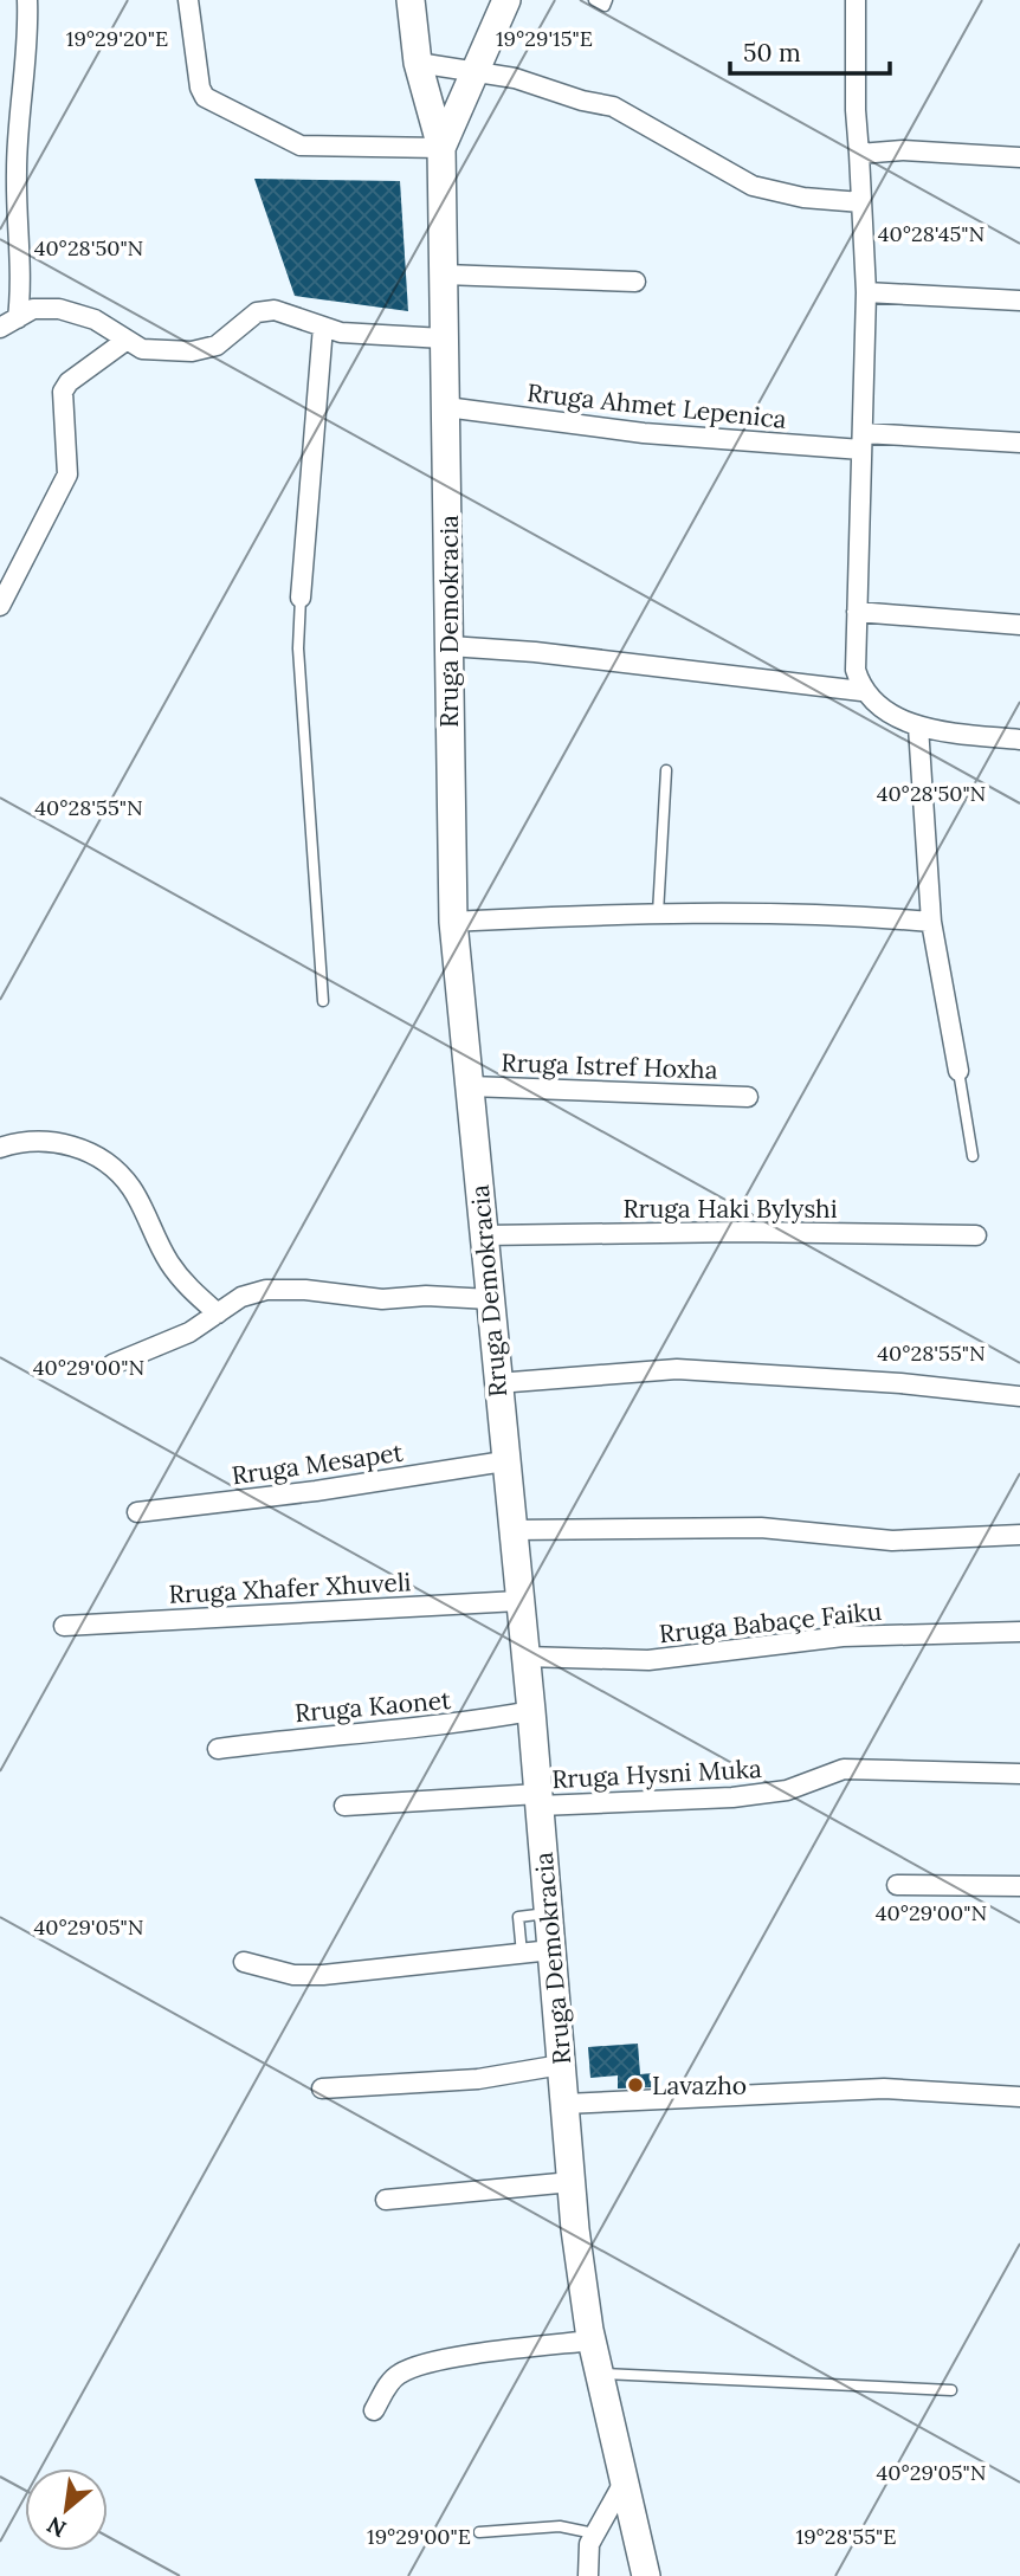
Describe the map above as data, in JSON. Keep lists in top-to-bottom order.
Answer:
{
  "streets": {
    "main road": ["Rruga Demokracia"],
    "street": [
      "Rruga Ahmet Lepenica",
      "Rruga Istref Hoxha",
      "Rruga Haki Bylyshi",
      "Rruga Mesapet",
      "Rruga Xhafer Xhuveli",
      "Rruga Babaçe Faiku",
      "Rruga Kaonet",
      "Rruga Hysni Muka"
    ]
  },
  "crossings": [
    ["Rruga Ahmet Lepenica", "Rruga Demokracia"],
    ["Rruga Demokracia", "Rruga Istref Hoxha"],
    ["Rruga Demokracia", "Rruga Haki Bylyshi"],
    ["Rruga Demokracia", "Rruga Mesapet"],
    ["Rruga Demokracia", "Rruga Xhafer Xhuveli"],
    ["Rruga Demokracia", "Rruga Babaçe Faiku"],
    ["Rruga Demokracia", "Rruga Kaonet"],
    ["Rruga Demokracia", "Rruga Hysni Muka"]
  ],
  "places": ["Lavazho"],
  "scale_bar": "50 m",
  "north": "bottom left",
  "coordinates": [
    "19°29'20\"E",
    "19°29'15\"E",
    "40°28'45\"N",
    "40°28'50\"N",
    "40°28'55\"N",
    "40°29'00\"N",
    "40°29'05\"N",
    "19°29'00\"E",
    "19°28'55\"E"
  ]
}
